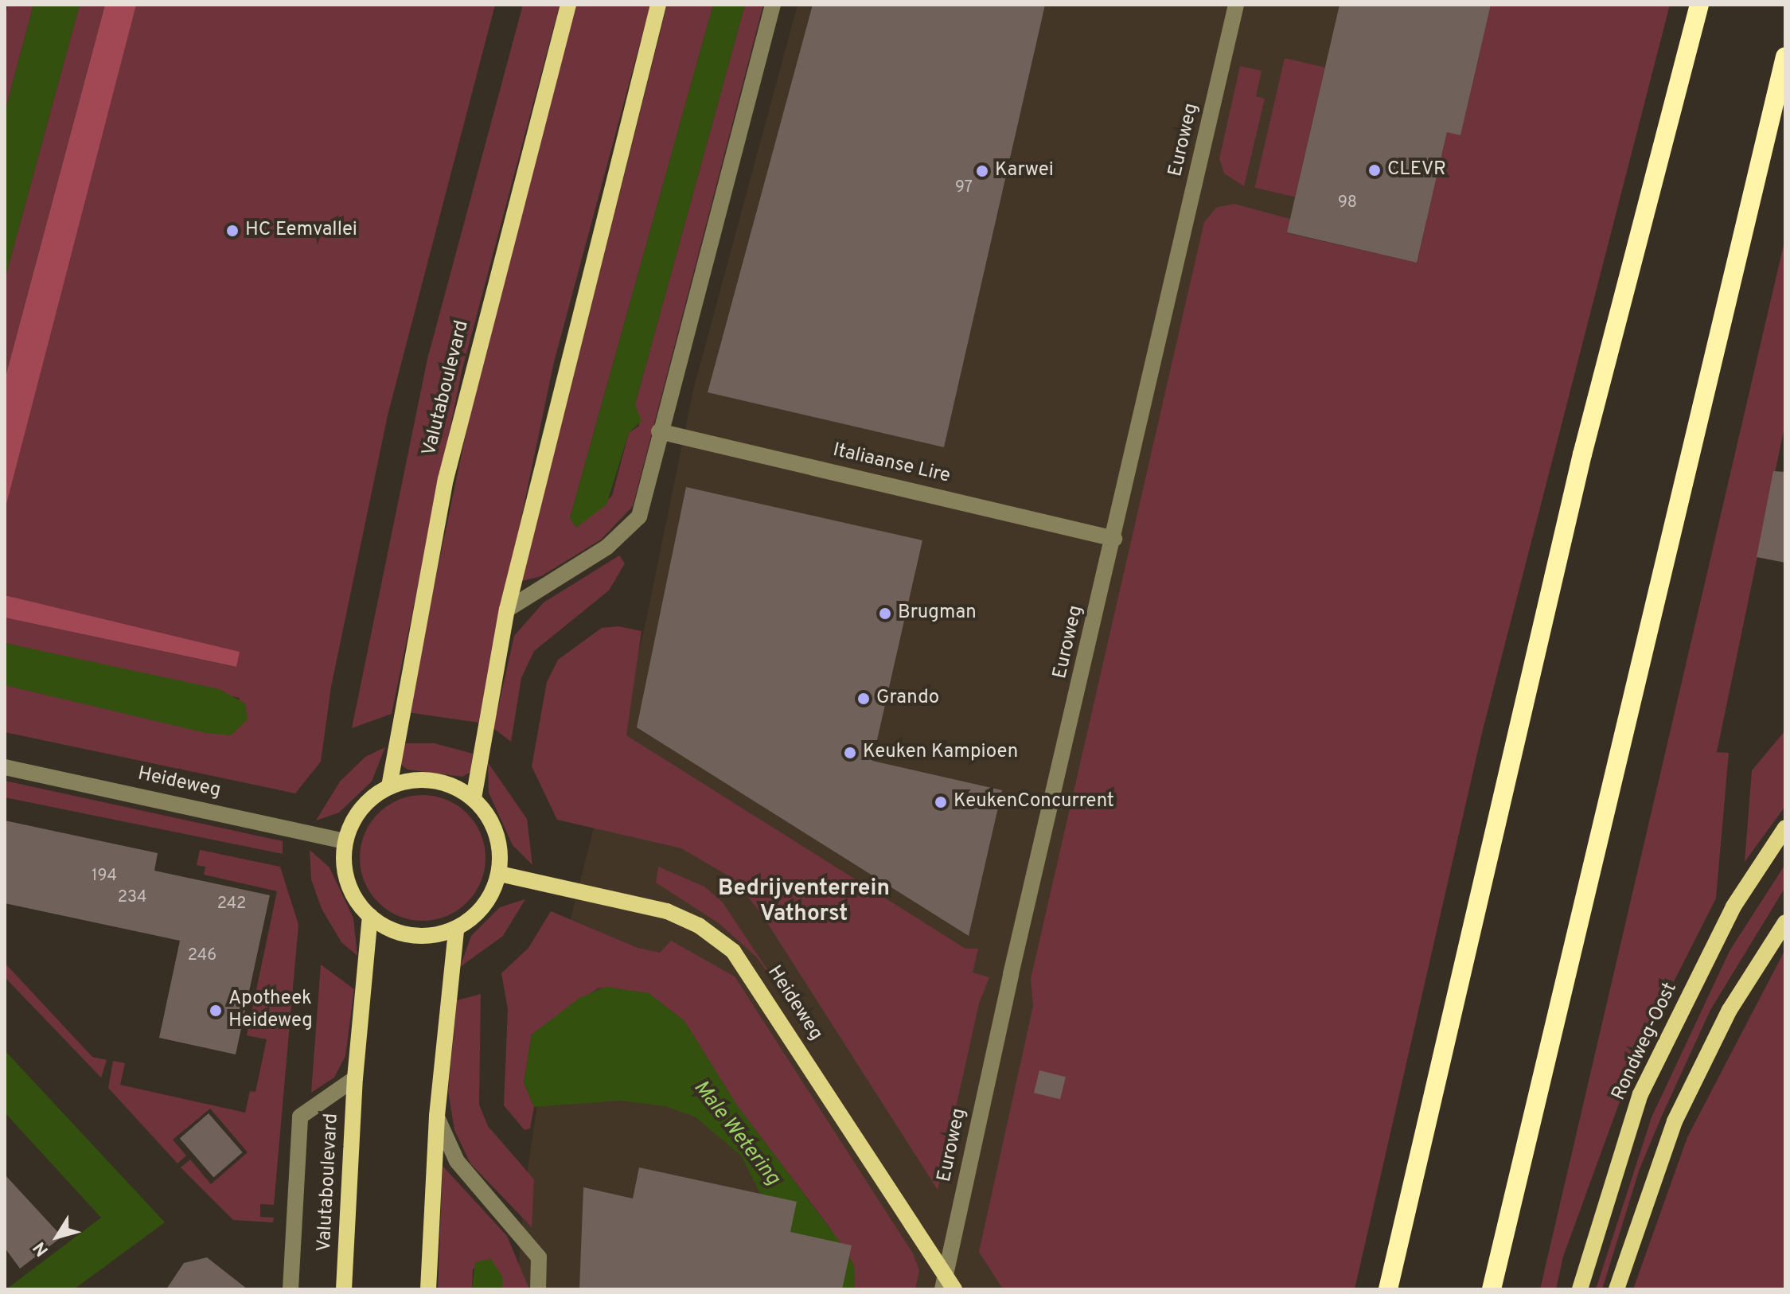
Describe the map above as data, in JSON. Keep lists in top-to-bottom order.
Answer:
{
  "streets": {
    "main road": ["Valutaboulevard", "Heideweg", "Rondweg-Oost"],
    "street": ["Euroweg", "Italiaanse Lire"]
  },
  "crossings": [
    ["Euroweg", "Italiaanse Lire"],
    ["Valutaboulevard", "Heideweg"]
  ],
  "districts": ["Bedrijventerrein Vathorst"],
  "water": ["Male Wetering"],
  "places": [
    "CLEVR",
    "Karwei",
    "HC Eemvallei",
    "Brugman",
    "Grando",
    "Keuken Kampioen",
    "KeukenConcurrent",
    "Apotheek Heideweg"
  ],
  "house_numbers": [
    "97",
    "98",
    "194",
    "234",
    "242",
    "246"
  ],
  "north": "bottom left"
}
